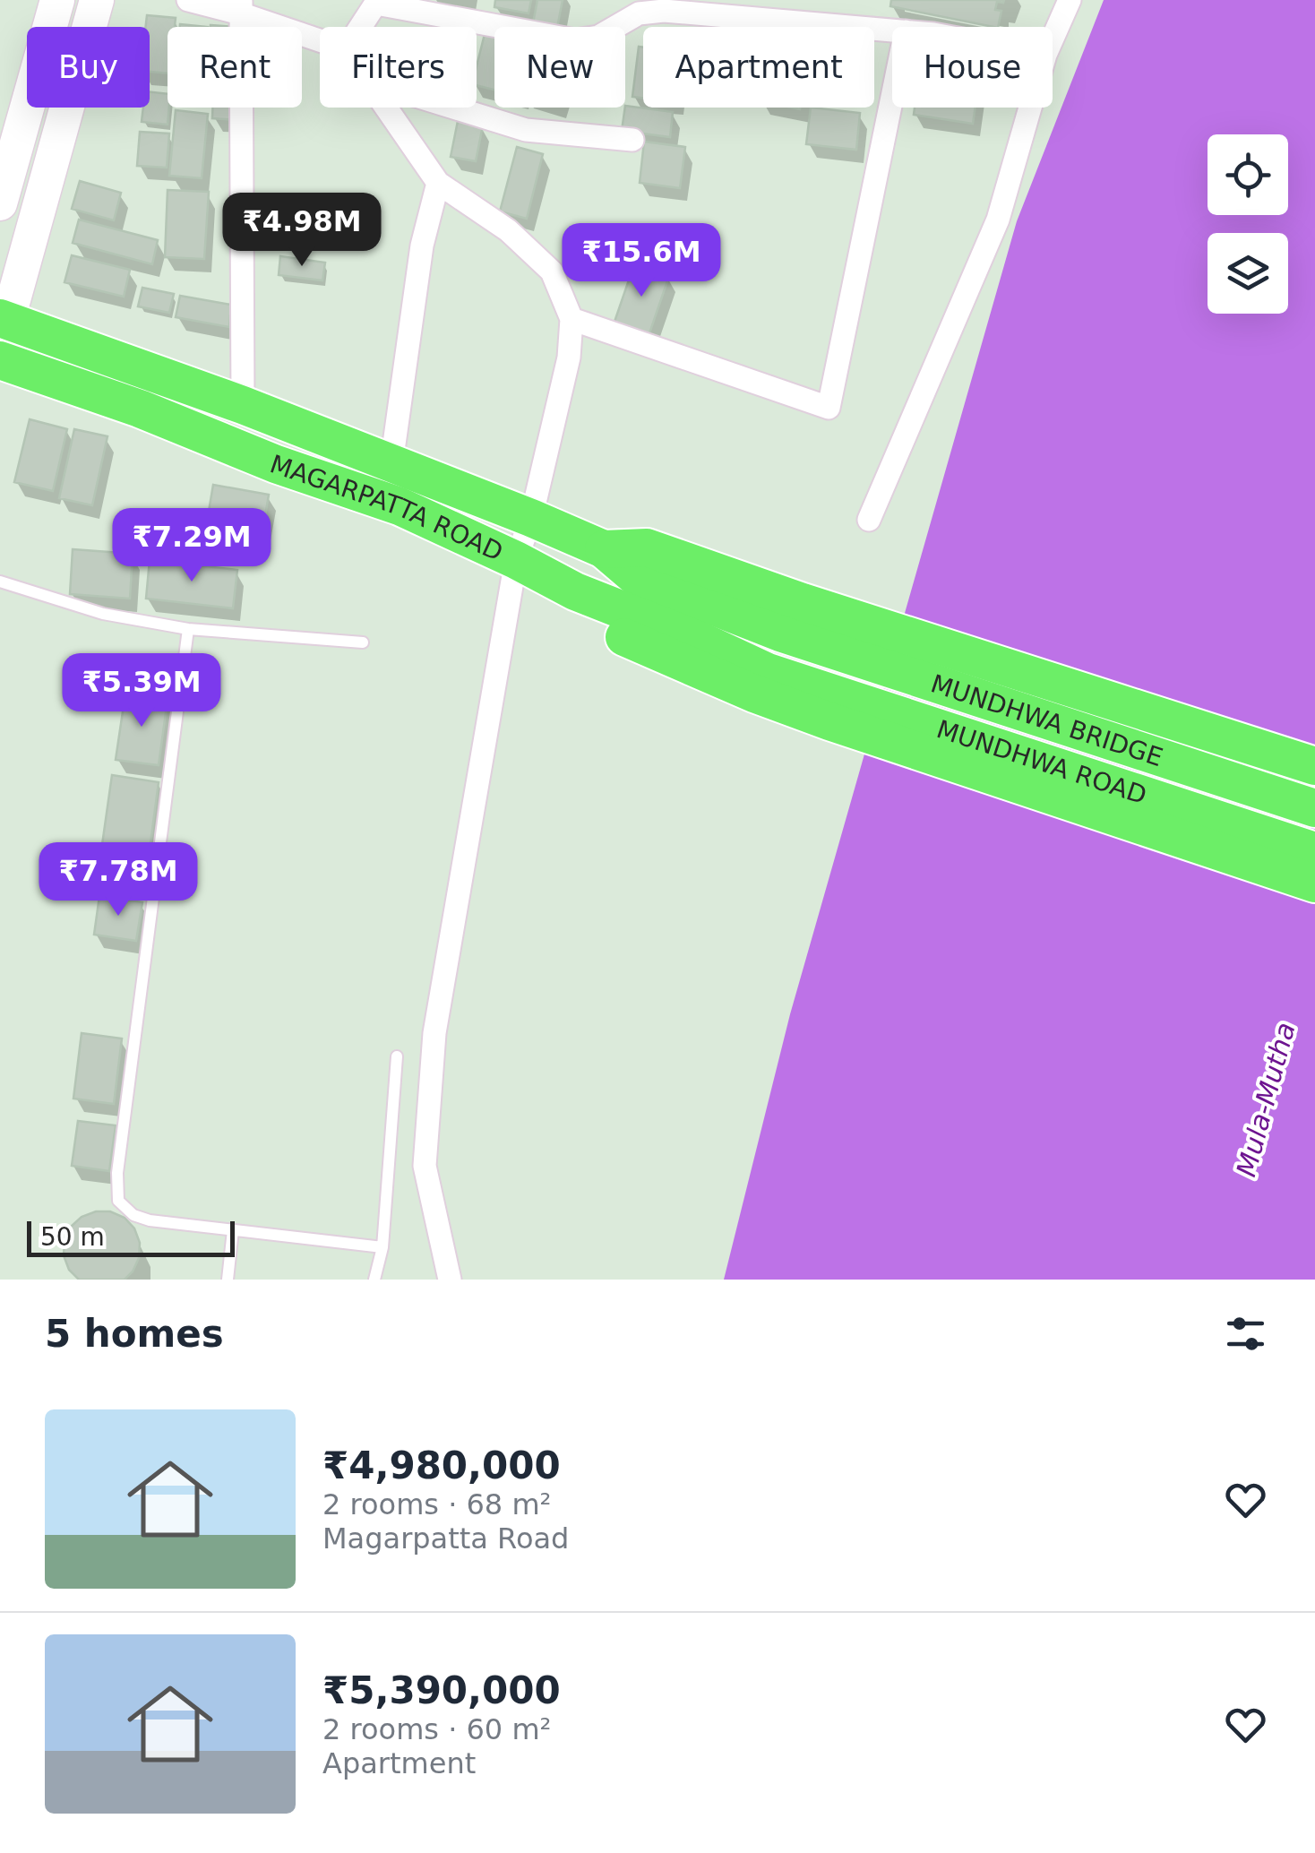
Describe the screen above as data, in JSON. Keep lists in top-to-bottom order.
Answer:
{
  "streets": {
    "highway": ["MAGARPATTA ROAD", "MUNDHWA BRIDGE", "MUNDHWA ROAD"]
  },
  "crossings": [
    ["MAGARPATTA ROAD", "MUNDHWA ROAD"]
  ],
  "water": ["Mula-Mutha"],
  "scale_bar": "50 m",
  "page": {
    "chip": [
      "Buy",
      "Rent",
      "Filters",
      "New",
      "Apartment",
      "House"
    ],
    "price": [
      "₹4.98M",
      "₹15.6M",
      "₹7.29M",
      "₹5.39M",
      "₹7.78M"
    ],
    "scale": "50 m",
    "heading": "5 homes",
    "list": [
      {
        "name": "₹4,980,000",
        "note": "2 rooms · 68 m² · Magarpatta Road"
      },
      {
        "name": "₹5,390,000",
        "note": "2 rooms · 60 m² · Apartment"
      }
    ]
  }
}
